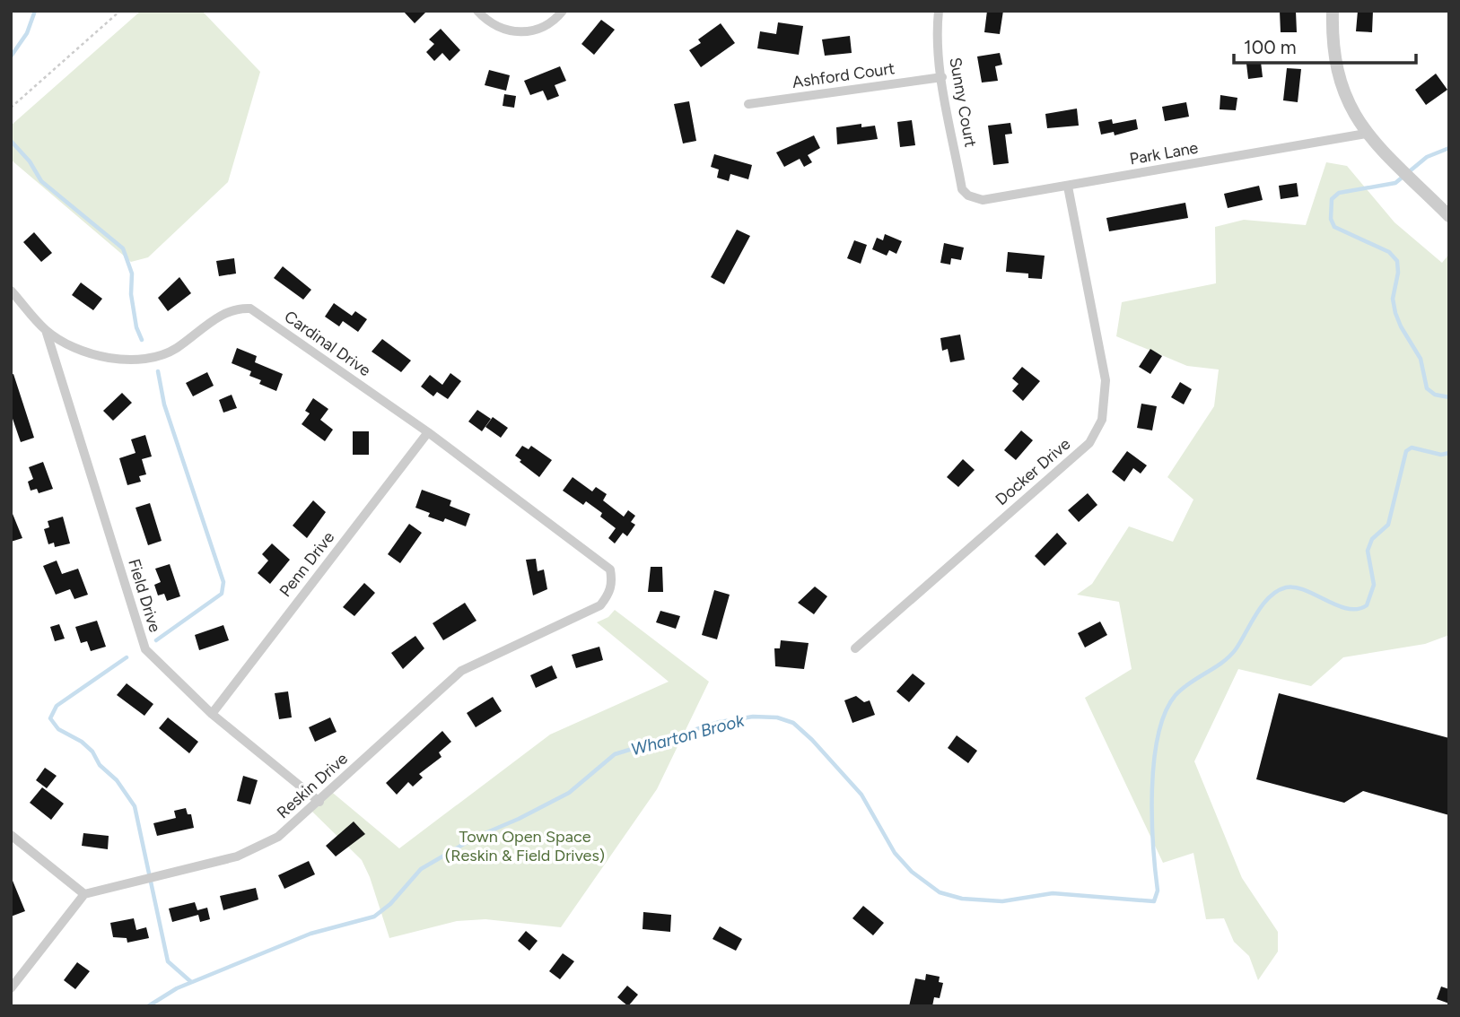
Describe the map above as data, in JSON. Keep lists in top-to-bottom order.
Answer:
{
  "streets": {
    "street": [
      "Ashford Court",
      "Sunny Court",
      "Park Lane",
      "Cardinal Drive",
      "Docker Drive",
      "Penn Drive",
      "Field Drive",
      "Reskin Drive"
    ]
  },
  "crossings": [
    ["Ashford Court", "Sunny Court"],
    ["Sunny Court", "Park Lane"],
    ["Park Lane", "Docker Drive"],
    ["Cardinal Drive", "Penn Drive"],
    ["Cardinal Drive", "Field Drive"],
    ["Cardinal Drive", "Reskin Drive"],
    ["Penn Drive", "Field Drive"],
    ["Field Drive", "Reskin Drive"]
  ],
  "water": ["Wharton Brook"],
  "parks": ["Town Open Space (Reskin & Field Drives)"],
  "scale_bar": "100 m"
}
